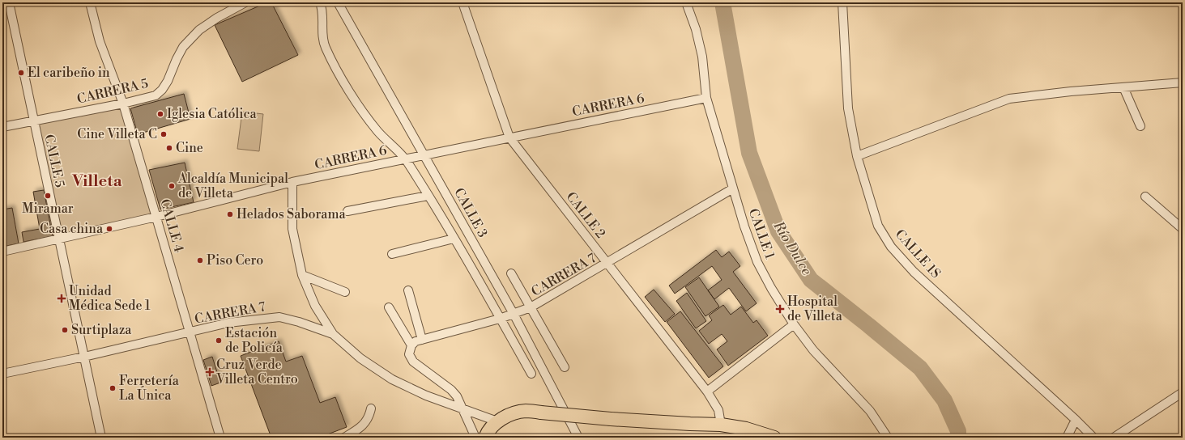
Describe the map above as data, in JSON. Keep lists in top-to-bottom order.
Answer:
{
  "streets": {
    "street": [
      "CARRERA 5",
      "CARRERA 6",
      "CALLE 5",
      "CALLE 3",
      "CALLE 2",
      "CALLE 4",
      "CALLE 1",
      "CALLE 1S",
      "CARRERA 7"
    ]
  },
  "crossings": [
    ["CARRERA 5", "CALLE 5"],
    ["CARRERA 5", "CALLE 4"],
    ["CARRERA 6", "CALLE 5"],
    ["CARRERA 6", "CALLE 3"],
    ["CARRERA 6", "CALLE 2"],
    ["CARRERA 6", "CALLE 4"],
    ["CARRERA 6", "CALLE 1"],
    ["CALLE 5", "CARRERA 7"],
    ["CALLE 3", "CARRERA 7"],
    ["CALLE 2", "CARRERA 7"],
    ["CALLE 4", "CARRERA 7"],
    ["CALLE 1", "CARRERA 7"]
  ],
  "districts": ["Villeta"],
  "water": ["Río Dulce"],
  "places": {
    "other": [
      "El caribeño in",
      "Iglesia Católica",
      "Cine Villeta C",
      "Cine",
      "Alcaldía Municipal de Villeta",
      "Miramar",
      "Helados Saborama",
      "Casa china",
      "Piso Cero",
      "Surtiplaza",
      "Estación de Policía",
      "Ferretería La Única"
    ],
    "health": ["Unidad Médica Sede 1", "Hospital de Villeta", "Cruz Verde Villeta Centro"]
  }
}
